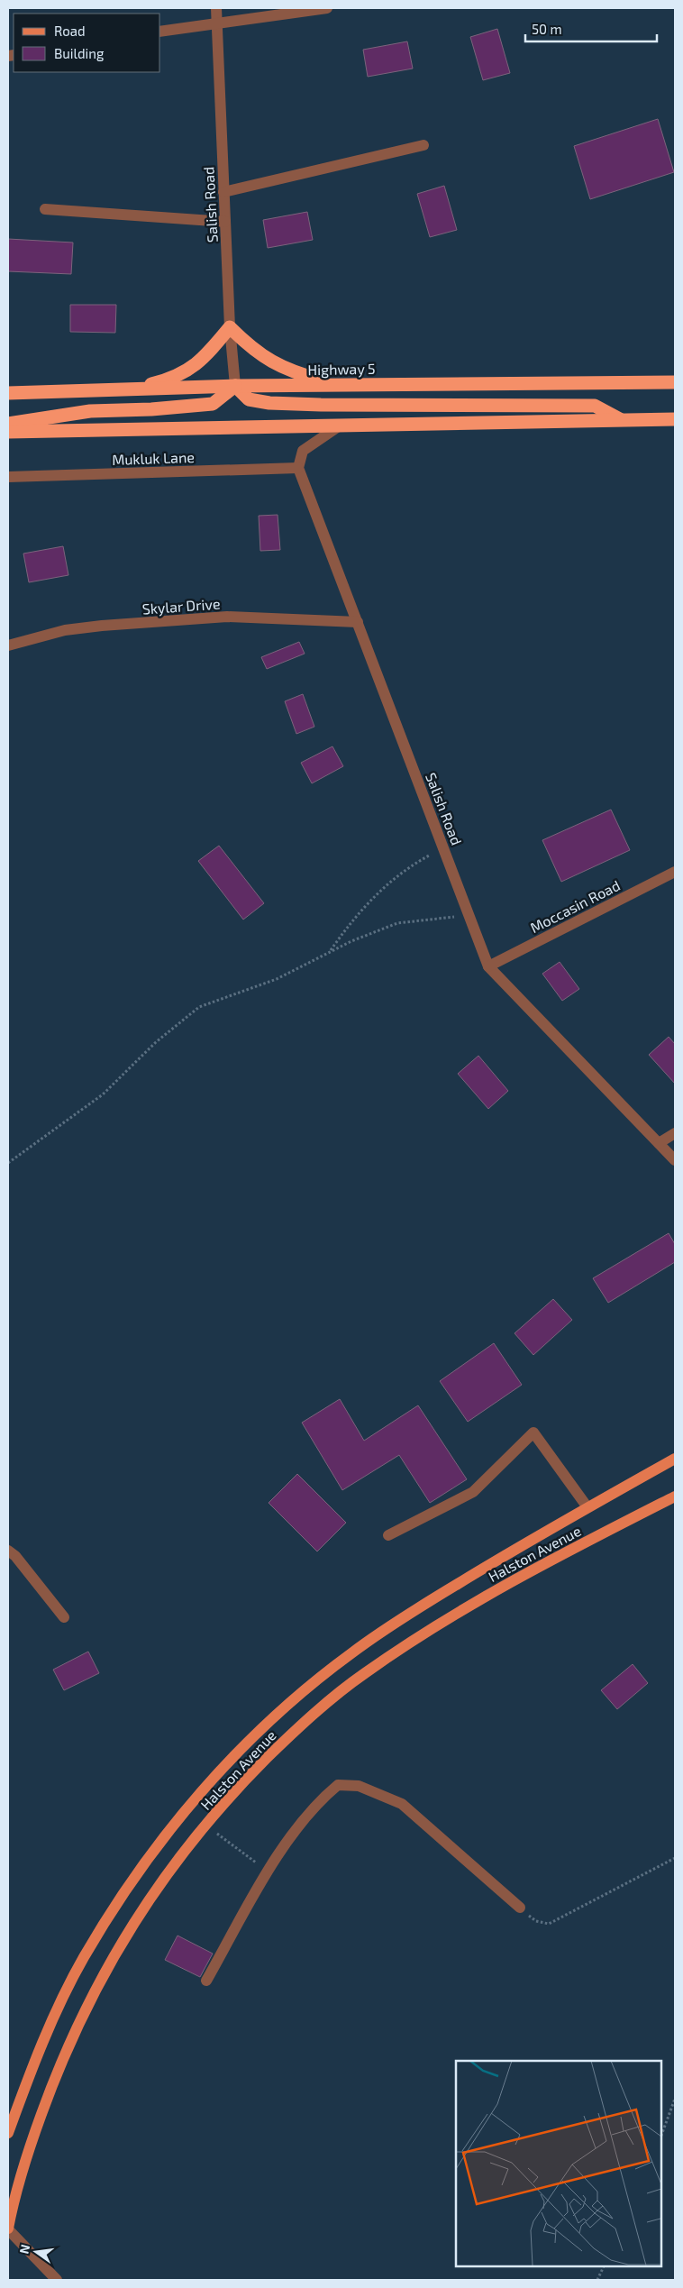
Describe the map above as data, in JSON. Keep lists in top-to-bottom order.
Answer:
{
  "streets": {
    "highway": ["Highway 5"],
    "main road": ["Halston Avenue"],
    "street": [
      "Salish Road",
      "Mukluk Lane",
      "Skylar Drive",
      "Moccasin Road"
    ]
  },
  "crossings": [
    ["Salish Road", "Highway 5"],
    ["Salish Road", "Mukluk Lane"],
    ["Salish Road", "Skylar Drive"],
    ["Salish Road", "Moccasin Road"]
  ],
  "legend": ["Road", "Building"],
  "scale_bar": "50 m",
  "north": "left"
}
